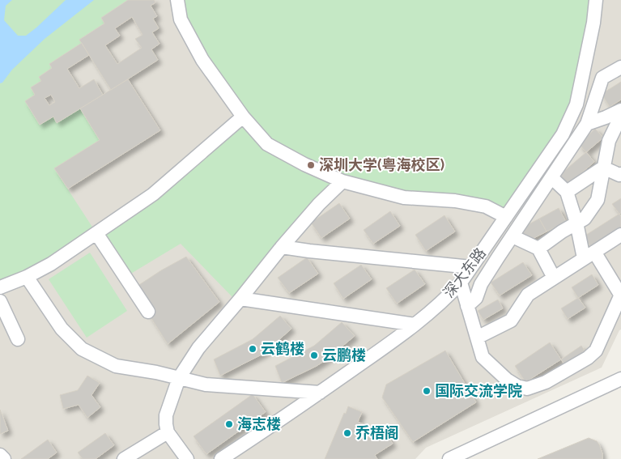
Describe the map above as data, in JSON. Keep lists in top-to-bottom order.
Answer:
{
  "streets": {
    "street": ["深大东路"]
  },
  "places": [
    "深圳大学(粤海校区)",
    "云鹤楼",
    "云鹏楼",
    "国际交流学院",
    "海志楼",
    "乔梧阁"
  ]
}
